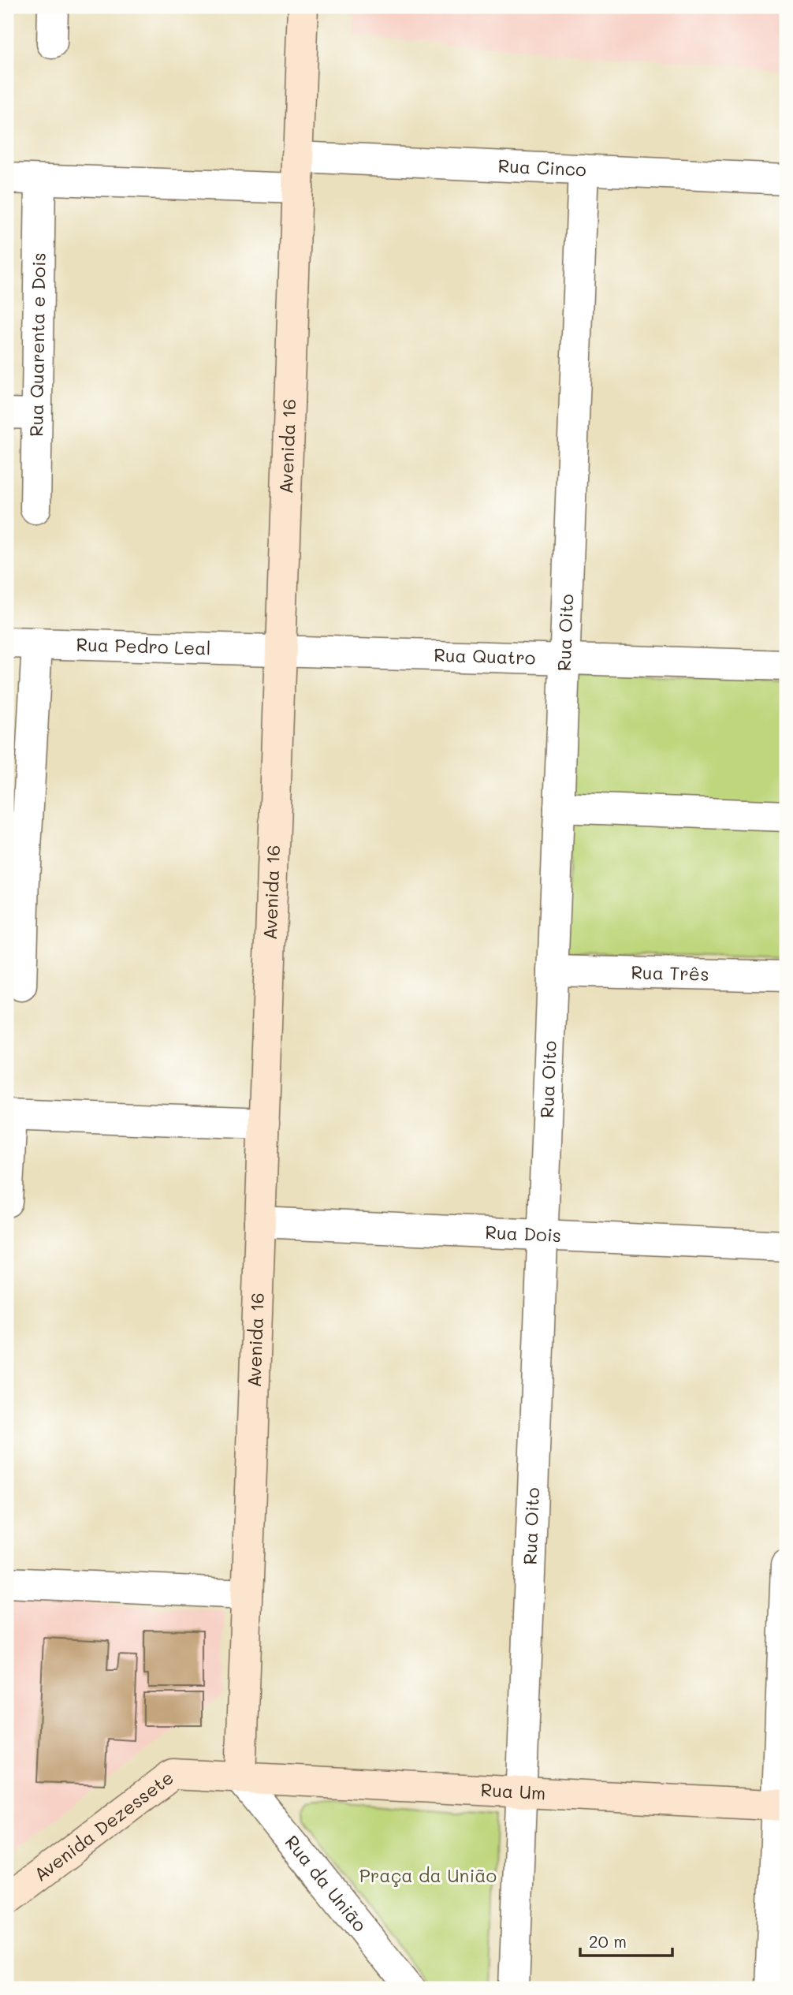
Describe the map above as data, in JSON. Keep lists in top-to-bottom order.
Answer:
{
  "streets": {
    "street": [
      "Rua Cinco",
      "Rua Quarenta e Dois",
      "Avenida 16",
      "Rua Oito",
      "Rua Pedro Leal",
      "Rua Quatro",
      "Rua Três",
      "Rua Dois",
      "Rua Um",
      "Avenida Dezessete",
      "Rua da União"
    ]
  },
  "crossings": [
    ["Rua Cinco", "Avenida 16"],
    ["Rua Cinco", "Rua Oito"],
    ["Avenida 16", "Rua Pedro Leal"],
    ["Avenida 16", "Rua Quatro"],
    ["Avenida 16", "Rua Dois"],
    ["Avenida 16", "Rua Um"],
    ["Avenida 16", "Avenida Dezessete"],
    ["Avenida 16", "Rua da União"],
    ["Rua Oito", "Rua Quatro"],
    ["Rua Oito", "Rua Três"],
    ["Rua Oito", "Rua Dois"],
    ["Rua Oito", "Rua Um"],
    ["Rua Pedro Leal", "Rua Quatro"],
    ["Rua Um", "Avenida Dezessete"],
    ["Rua Um", "Rua da União"],
    ["Avenida Dezessete", "Rua da União"]
  ],
  "parks": ["Praça da União"],
  "scale_bar": "20 m"
}
